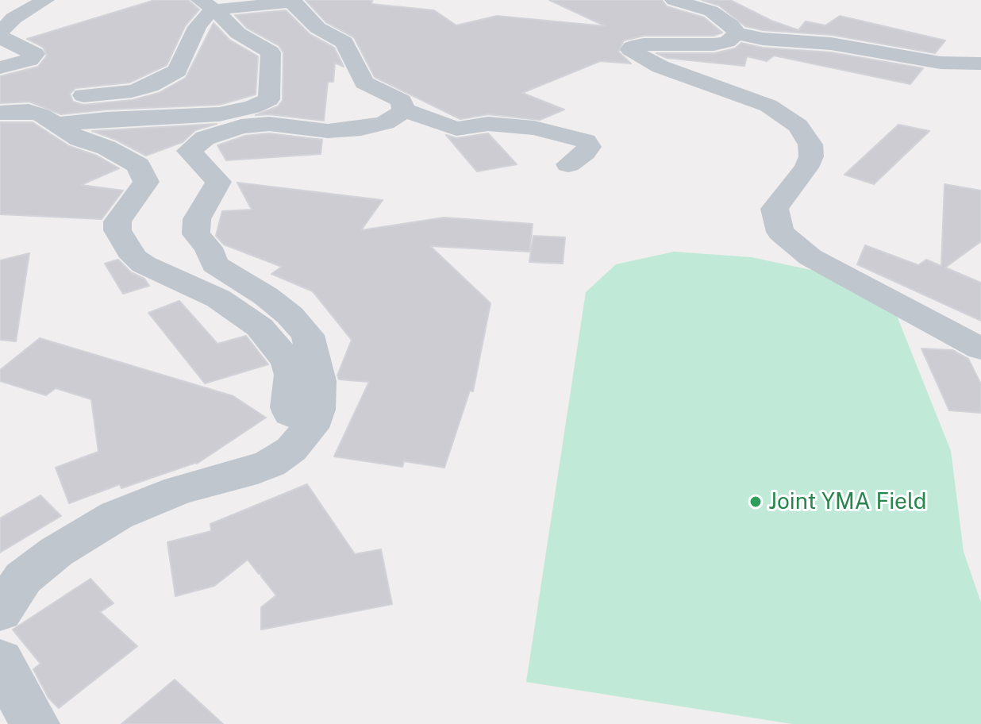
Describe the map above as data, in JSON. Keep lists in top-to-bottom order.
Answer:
{
  "places": ["Joint YMA Field"]
}
